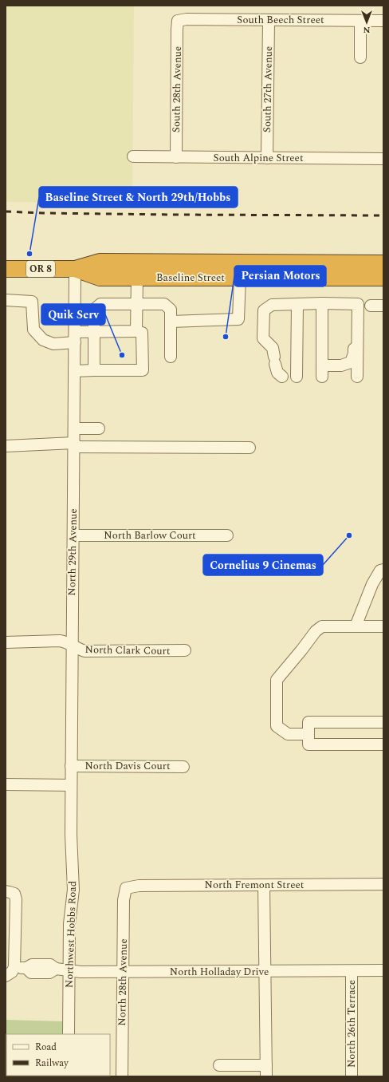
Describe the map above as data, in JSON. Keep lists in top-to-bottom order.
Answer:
{
  "streets": {
    "highway": ["OR 8", "Baseline Street"],
    "street": [
      "South Beech Street",
      "South 28th Avenue",
      "South 27th Avenue",
      "South Alpine Street",
      "North Barlow Court",
      "North 29th Avenue",
      "North Clark Court",
      "North Davis Court",
      "North Fremont Street",
      "Northwest Hobbs Road",
      "North Holladay Drive",
      "North 28th Avenue",
      "North 26th Terrace"
    ]
  },
  "crossings": [
    ["South Beech Street", "South 28th Avenue"],
    ["South Beech Street", "South 27th Avenue"],
    ["South 28th Avenue", "South Alpine Street"],
    ["South 27th Avenue", "South Alpine Street"],
    ["Baseline Street", "North 29th Avenue"],
    ["North Barlow Court", "North 29th Avenue"],
    ["North 29th Avenue", "North Clark Court"],
    ["North 29th Avenue", "North Davis Court"],
    ["North 29th Avenue", "Northwest Hobbs Road"],
    ["North Fremont Street", "North 28th Avenue"],
    ["Northwest Hobbs Road", "North Holladay Drive"],
    ["North Holladay Drive", "North 28th Avenue"],
    ["North Holladay Drive", "North 26th Terrace"]
  ],
  "places": [
    "Baseline Street & North 29th/Hobbs",
    "Persian Motors",
    "Quik Serv",
    "Cornelius 9 Cinemas"
  ],
  "legend": ["Road", "Railway"],
  "north": "bottom"
}
